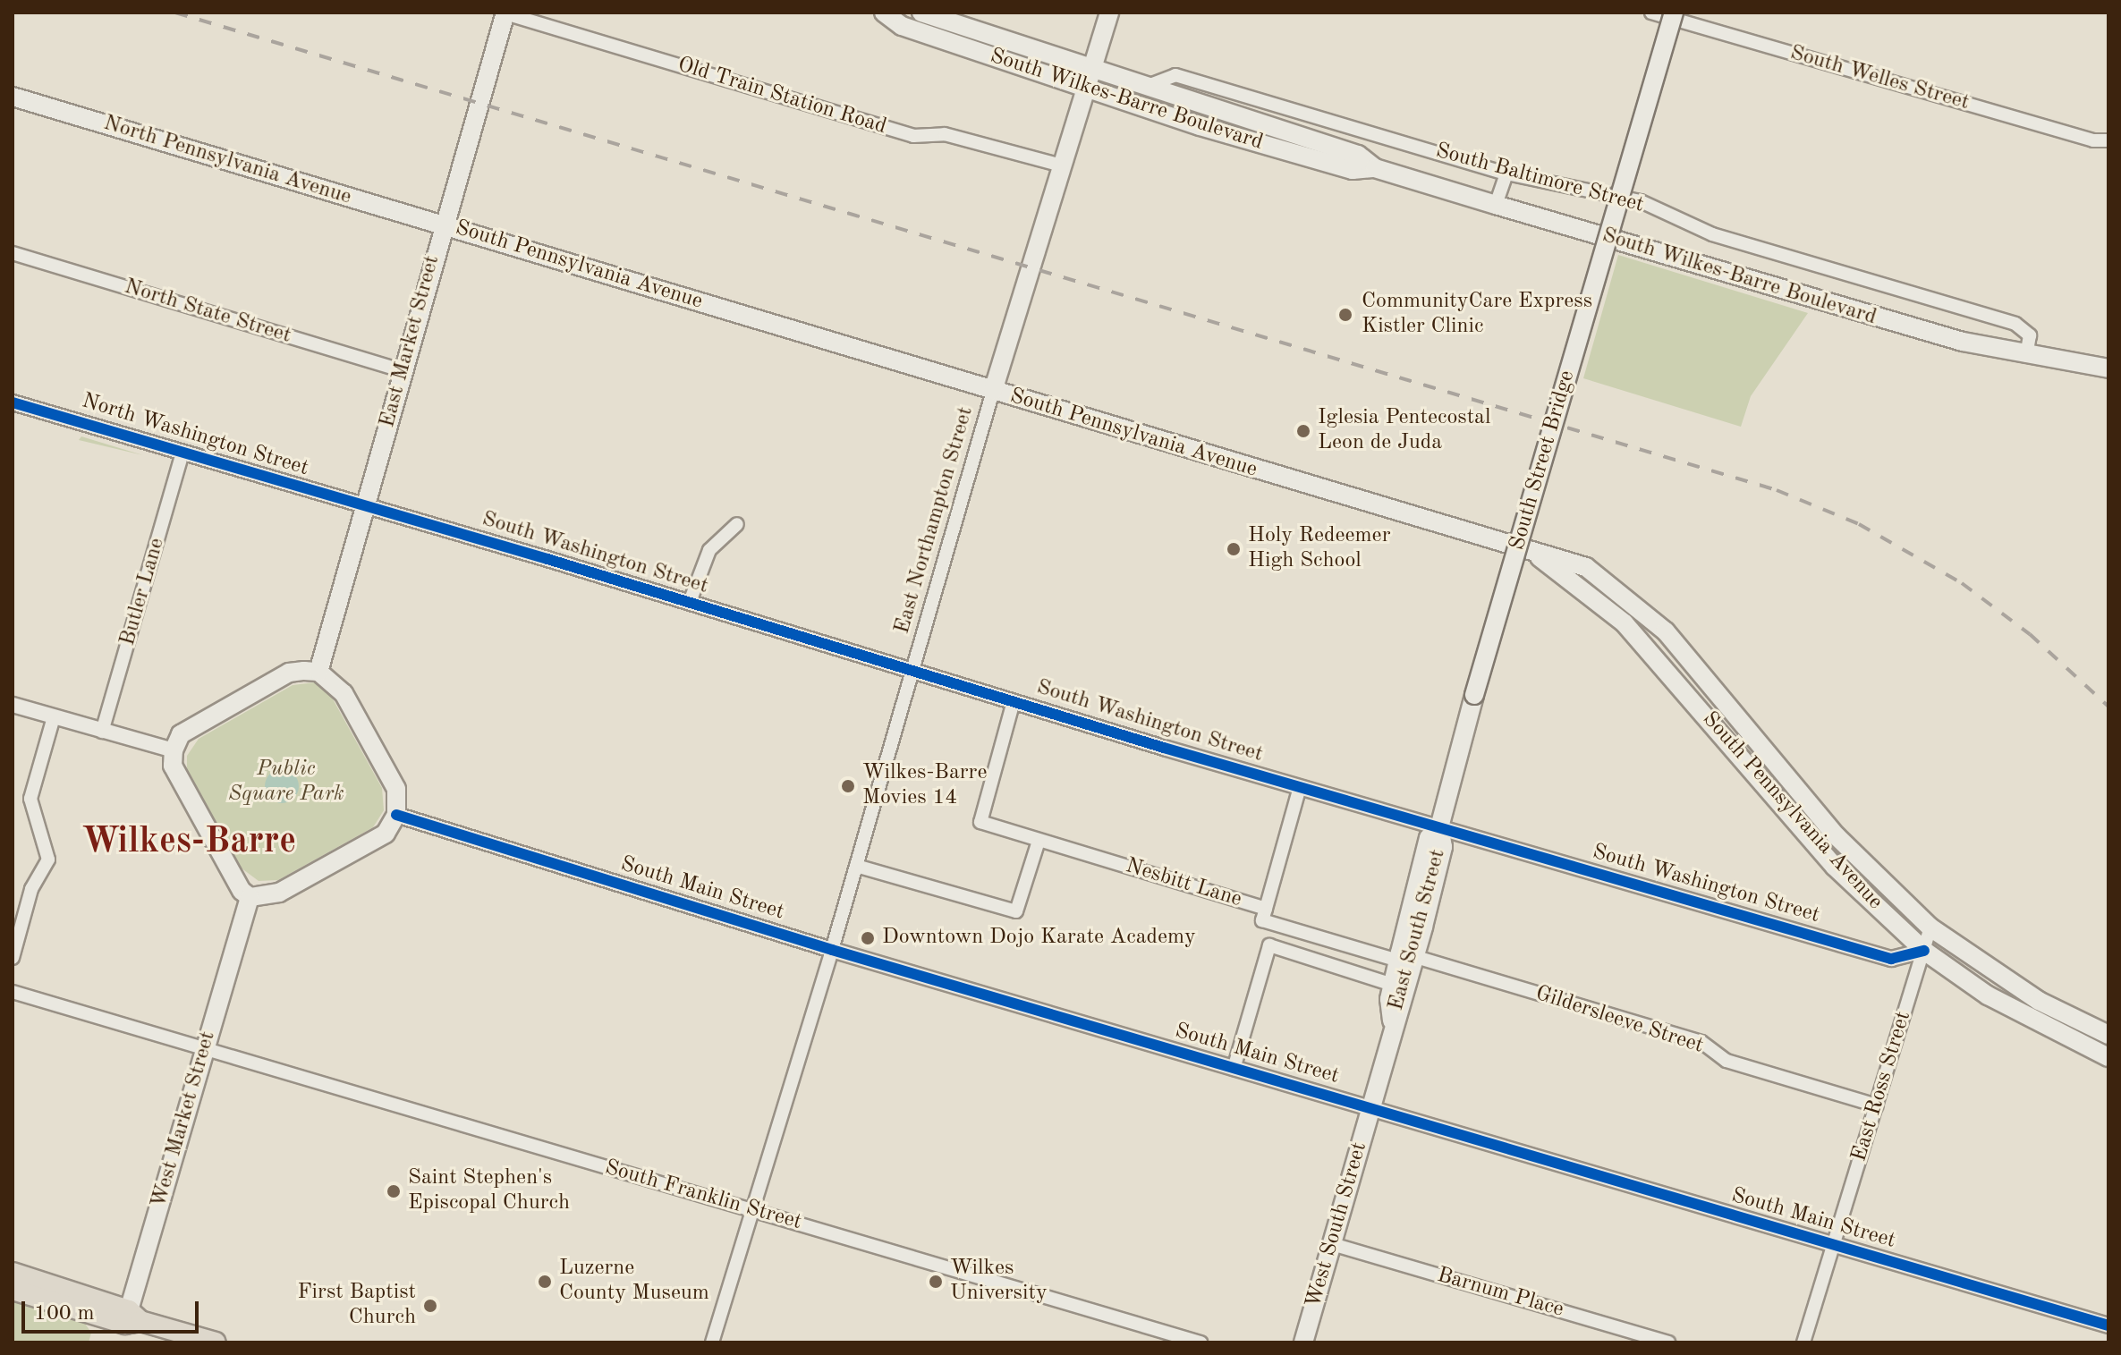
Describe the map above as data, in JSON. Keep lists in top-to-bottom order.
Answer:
{
  "streets": {
    "main road": [
      "South Wilkes-Barre Boulevard",
      "North Pennsylvania Avenue",
      "South Pennsylvania Avenue",
      "East Market Street",
      "South Street Bridge",
      "East Northampton Street",
      "East South Street",
      "West Market Street",
      "West South Street"
    ],
    "street": [
      "South Welles Street",
      "Old Train Station Road",
      "South Baltimore Street",
      "North State Street",
      "North Washington Street",
      "South Washington Street",
      "Butler Lane",
      "Nesbitt Lane",
      "South Main Street",
      "Gildersleeve Street",
      "East Ross Street",
      "South Franklin Street",
      "Barnum Place"
    ]
  },
  "crossings": [
    ["Old Train Station Road", "East Market Street"],
    ["Old Train Station Road", "East Northampton Street"],
    ["South Wilkes-Barre Boulevard", "South Baltimore Street"],
    ["South Wilkes-Barre Boulevard", "East Northampton Street"],
    ["North Pennsylvania Avenue", "South Pennsylvania Avenue"],
    ["North Pennsylvania Avenue", "East Market Street"],
    ["South Pennsylvania Avenue", "East Market Street"],
    ["South Pennsylvania Avenue", "East Northampton Street"],
    ["South Pennsylvania Avenue", "South Washington Street"],
    ["South Pennsylvania Avenue", "East Ross Street"],
    ["North State Street", "East Market Street"],
    ["East Market Street", "North Washington Street"],
    ["East Market Street", "South Washington Street"],
    ["East Market Street", "South Main Street"],
    ["East Market Street", "West Market Street"],
    ["North Washington Street", "South Washington Street"],
    ["North Washington Street", "Butler Lane"],
    ["South Street Bridge", "South Washington Street"],
    ["South Street Bridge", "East South Street"],
    ["East Northampton Street", "South Washington Street"],
    ["East Northampton Street", "South Main Street"],
    ["East Northampton Street", "South Franklin Street"],
    ["South Washington Street", "Nesbitt Lane"],
    ["South Washington Street", "East South Street"],
    ["South Washington Street", "East Ross Street"],
    ["Nesbitt Lane", "East South Street"],
    ["Nesbitt Lane", "Gildersleeve Street"],
    ["South Main Street", "East South Street"],
    ["South Main Street", "East Ross Street"],
    ["South Main Street", "West Market Street"],
    ["South Main Street", "West South Street"],
    ["East South Street", "Gildersleeve Street"],
    ["East South Street", "West South Street"],
    ["Gildersleeve Street", "East Ross Street"],
    ["West Market Street", "South Franklin Street"],
    ["West South Street", "Barnum Place"]
  ],
  "districts": ["Wilkes-Barre"],
  "parks": ["Public Square Park"],
  "places": [
    "CommunityCare Express Kistler Clinic",
    "Iglesia Pentecostal Leon de Juda",
    "Holy Redeemer High School",
    "Wilkes-Barre Movies 14",
    "Downtown Dojo Karate Academy",
    "Saint Stephen's Episcopal Church",
    "Luzerne County Museum",
    "Wilkes University",
    "First Baptist Church"
  ],
  "scale_bar": "100 m"
}
